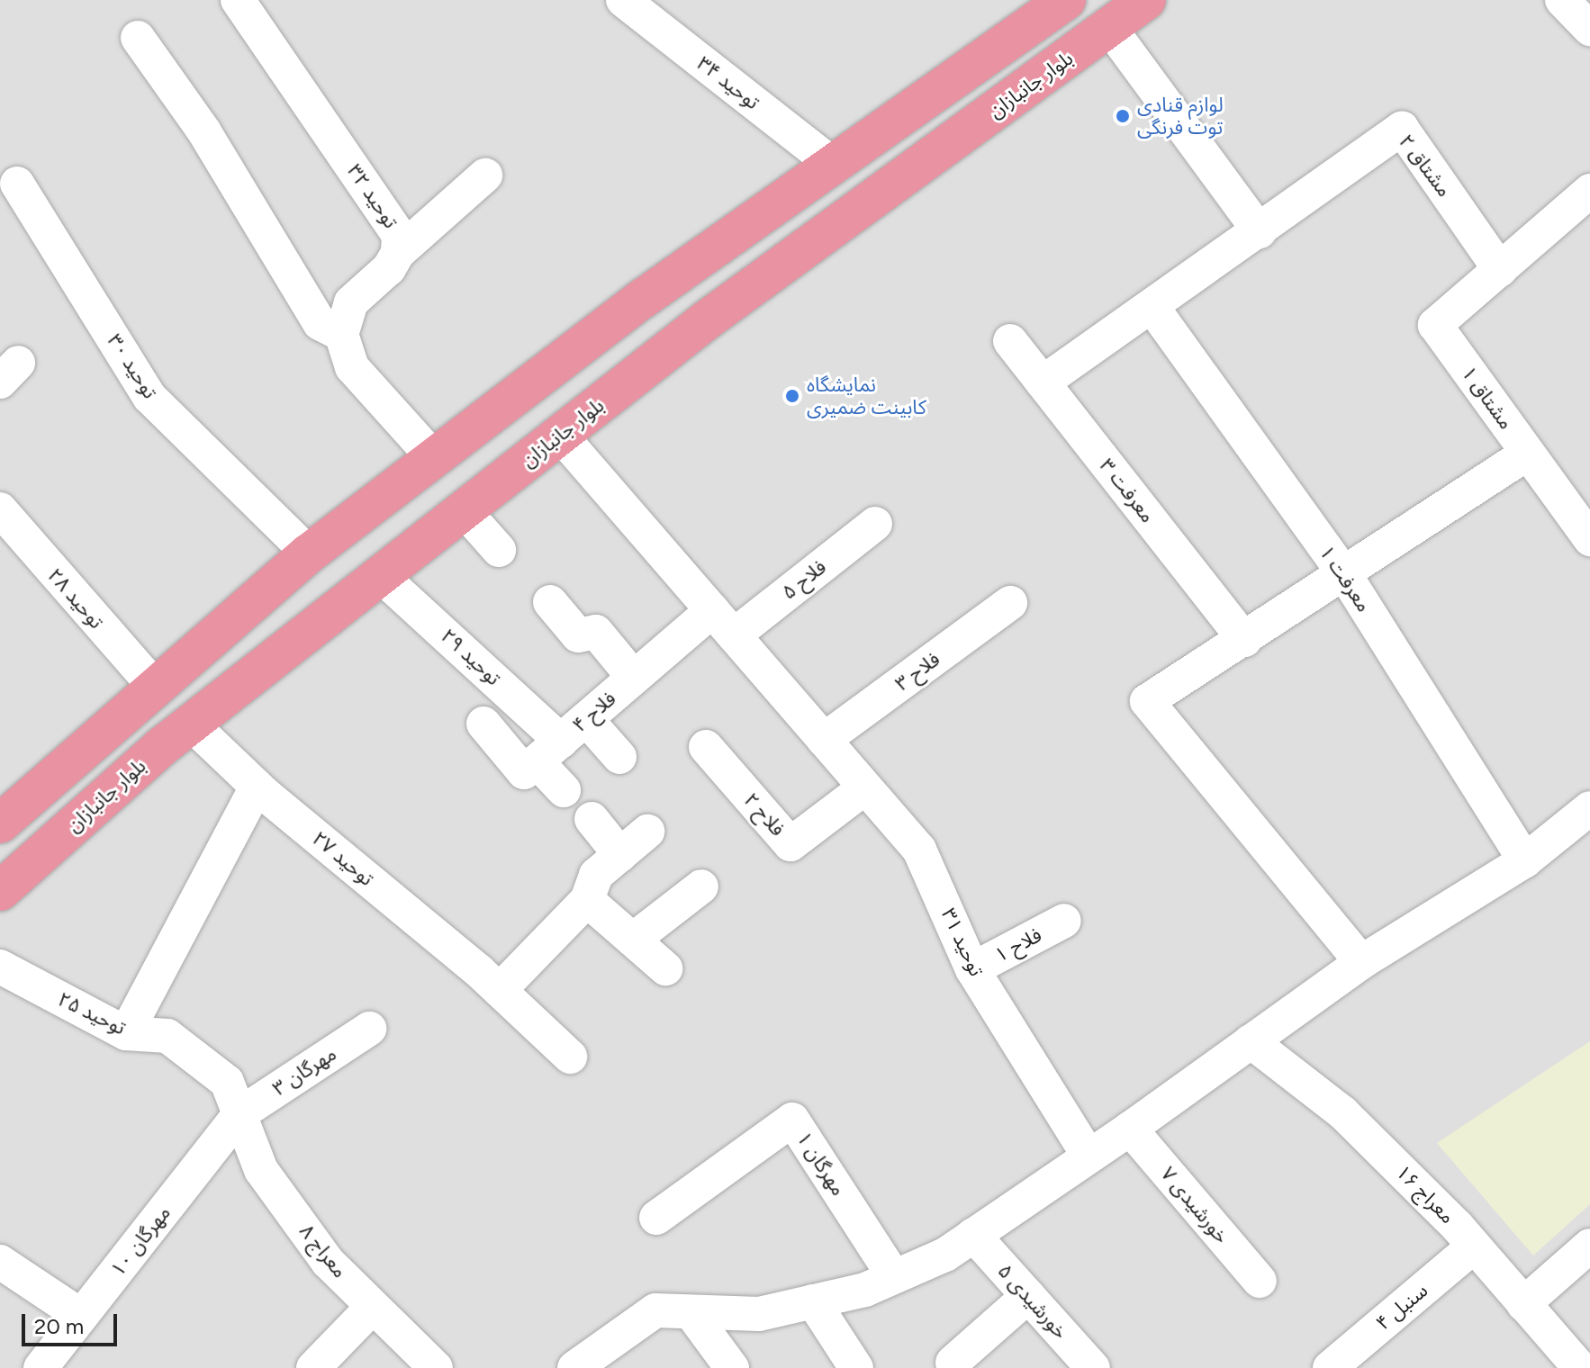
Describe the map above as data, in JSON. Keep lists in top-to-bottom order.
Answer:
{
  "streets": {
    "highway": ["بلوار جانبازان"],
    "street": [
      "توحید ۳۴",
      "مشتاق ۲",
      "توحید ۳۲",
      "توحید ۳۰",
      "مشتاق ۱",
      "معرفت ۳",
      "معرفت ۱",
      "فلاح ۵",
      "توحید ۲۸",
      "توحید ۲۹",
      "فلاح ۳",
      "فلاح ۴",
      "فلاح ۲",
      "توحید ۲۷",
      "توحید ۳۱",
      "فلاح ۱",
      "توحید ۲۵",
      "مهرگان ۳",
      "مهرگان ۱",
      "معراج ۱۶",
      "خورشیدی ۷",
      "مهرگان ۱۰",
      "معراج ۸",
      "خورشیدی ۵",
      "سنبل ۴"
    ]
  },
  "crossings": [
    ["بلوار جانبازان", "توحید ۲۹"],
    ["بلوار جانبازان", "توحید ۲۷"],
    ["بلوار جانبازان", "توحید ۳۱"],
    ["مشتاق ۲", "مشتاق ۱"],
    ["فلاح ۵", "فلاح ۴"],
    ["فلاح ۵", "توحید ۳۱"],
    ["توحید ۲۹", "فلاح ۴"],
    ["فلاح ۳", "توحید ۳۱"],
    ["فلاح ۴", "توحید ۳۱"],
    ["فلاح ۲", "توحید ۳۱"],
    ["توحید ۳۱", "فلاح ۱"],
    ["توحید ۲۵", "مهرگان ۳"],
    ["توحید ۲۵", "مهرگان ۱۰"],
    ["توحید ۲۵", "معراج ۸"],
    ["مهرگان ۳", "مهرگان ۱۰"],
    ["مهرگان ۳", "معراج ۸"],
    ["معراج ۱۶", "سنبل ۴"],
    ["مهرگان ۱۰", "معراج ۸"]
  ],
  "places": ["لوازم قنادی توت فرنگی", "نمایشگاه کابینت ضمیری"],
  "scale_bar": "20 m"
}
